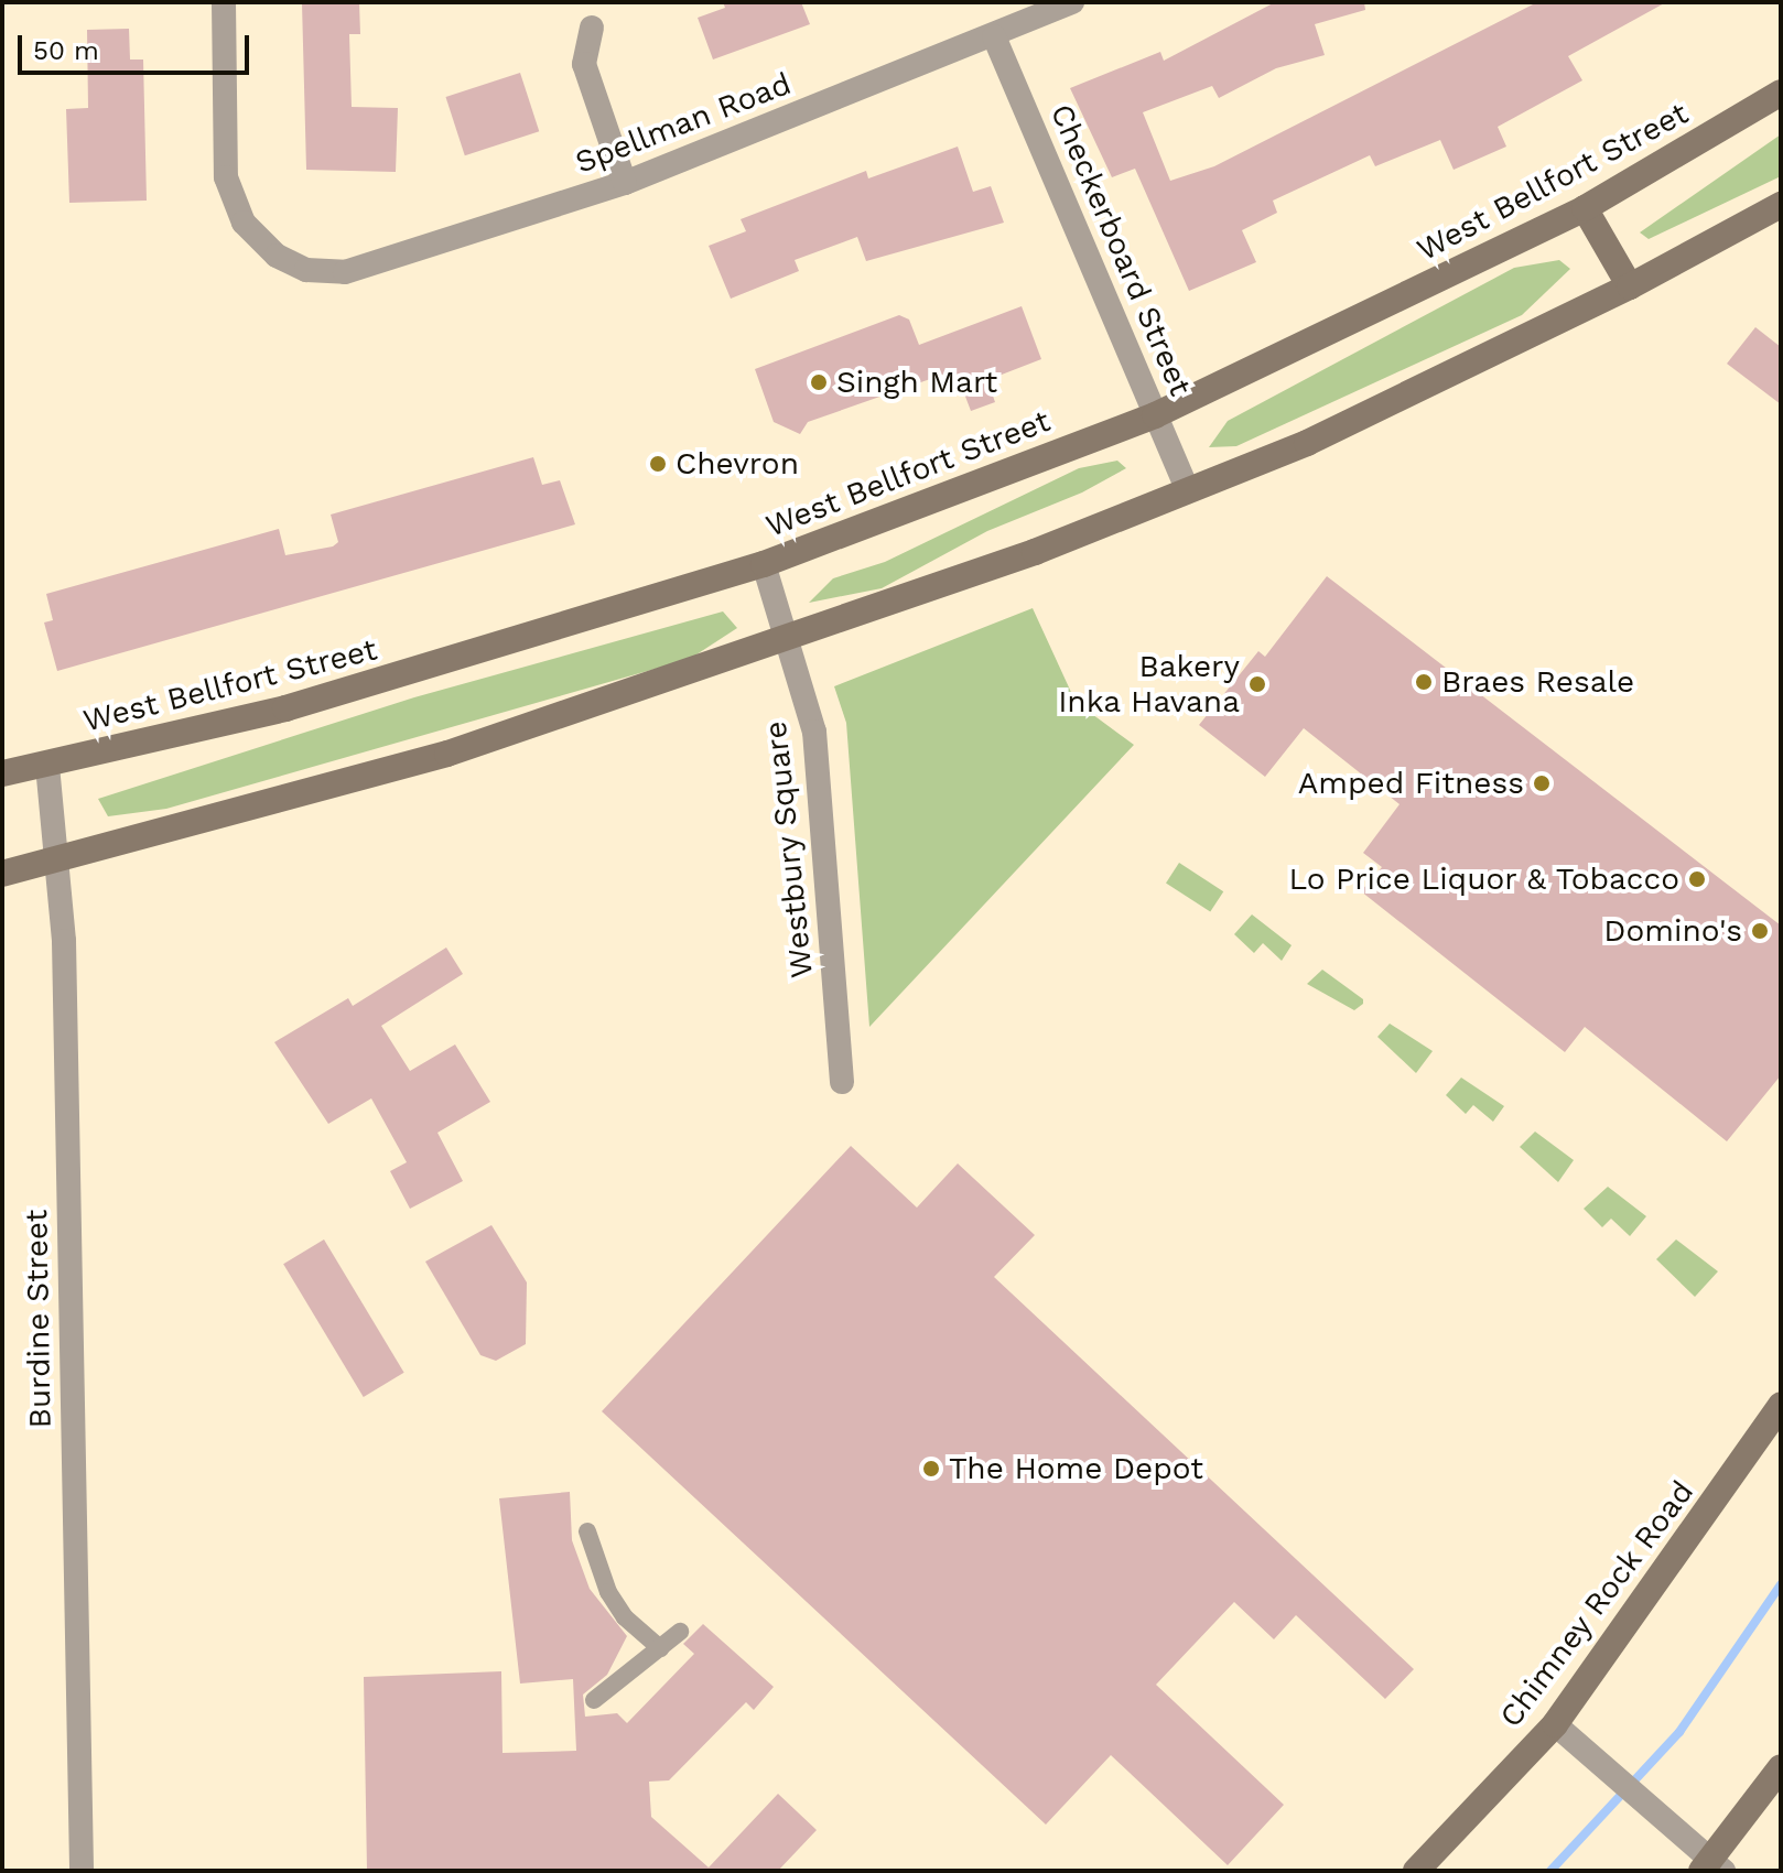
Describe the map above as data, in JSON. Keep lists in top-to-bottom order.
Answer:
{
  "streets": {
    "main road": ["West Bellfort Street", "Chimney Rock Road"],
    "street": [
      "Spellman Road",
      "Checkerboard Street",
      "Westbury Square",
      "Burdine Street"
    ]
  },
  "crossings": [
    ["Spellman Road", "Checkerboard Street"],
    ["West Bellfort Street", "Checkerboard Street"],
    ["West Bellfort Street", "Westbury Square"],
    ["West Bellfort Street", "Burdine Street"]
  ],
  "places": [
    "Singh Mart",
    "Chevron",
    "Braes Resale",
    "Bakery Inka Havana",
    "Amped Fitness",
    "Lo Price Liquor & Tobacco",
    "Domino's",
    "The Home Depot"
  ],
  "scale_bar": "50 m"
}
